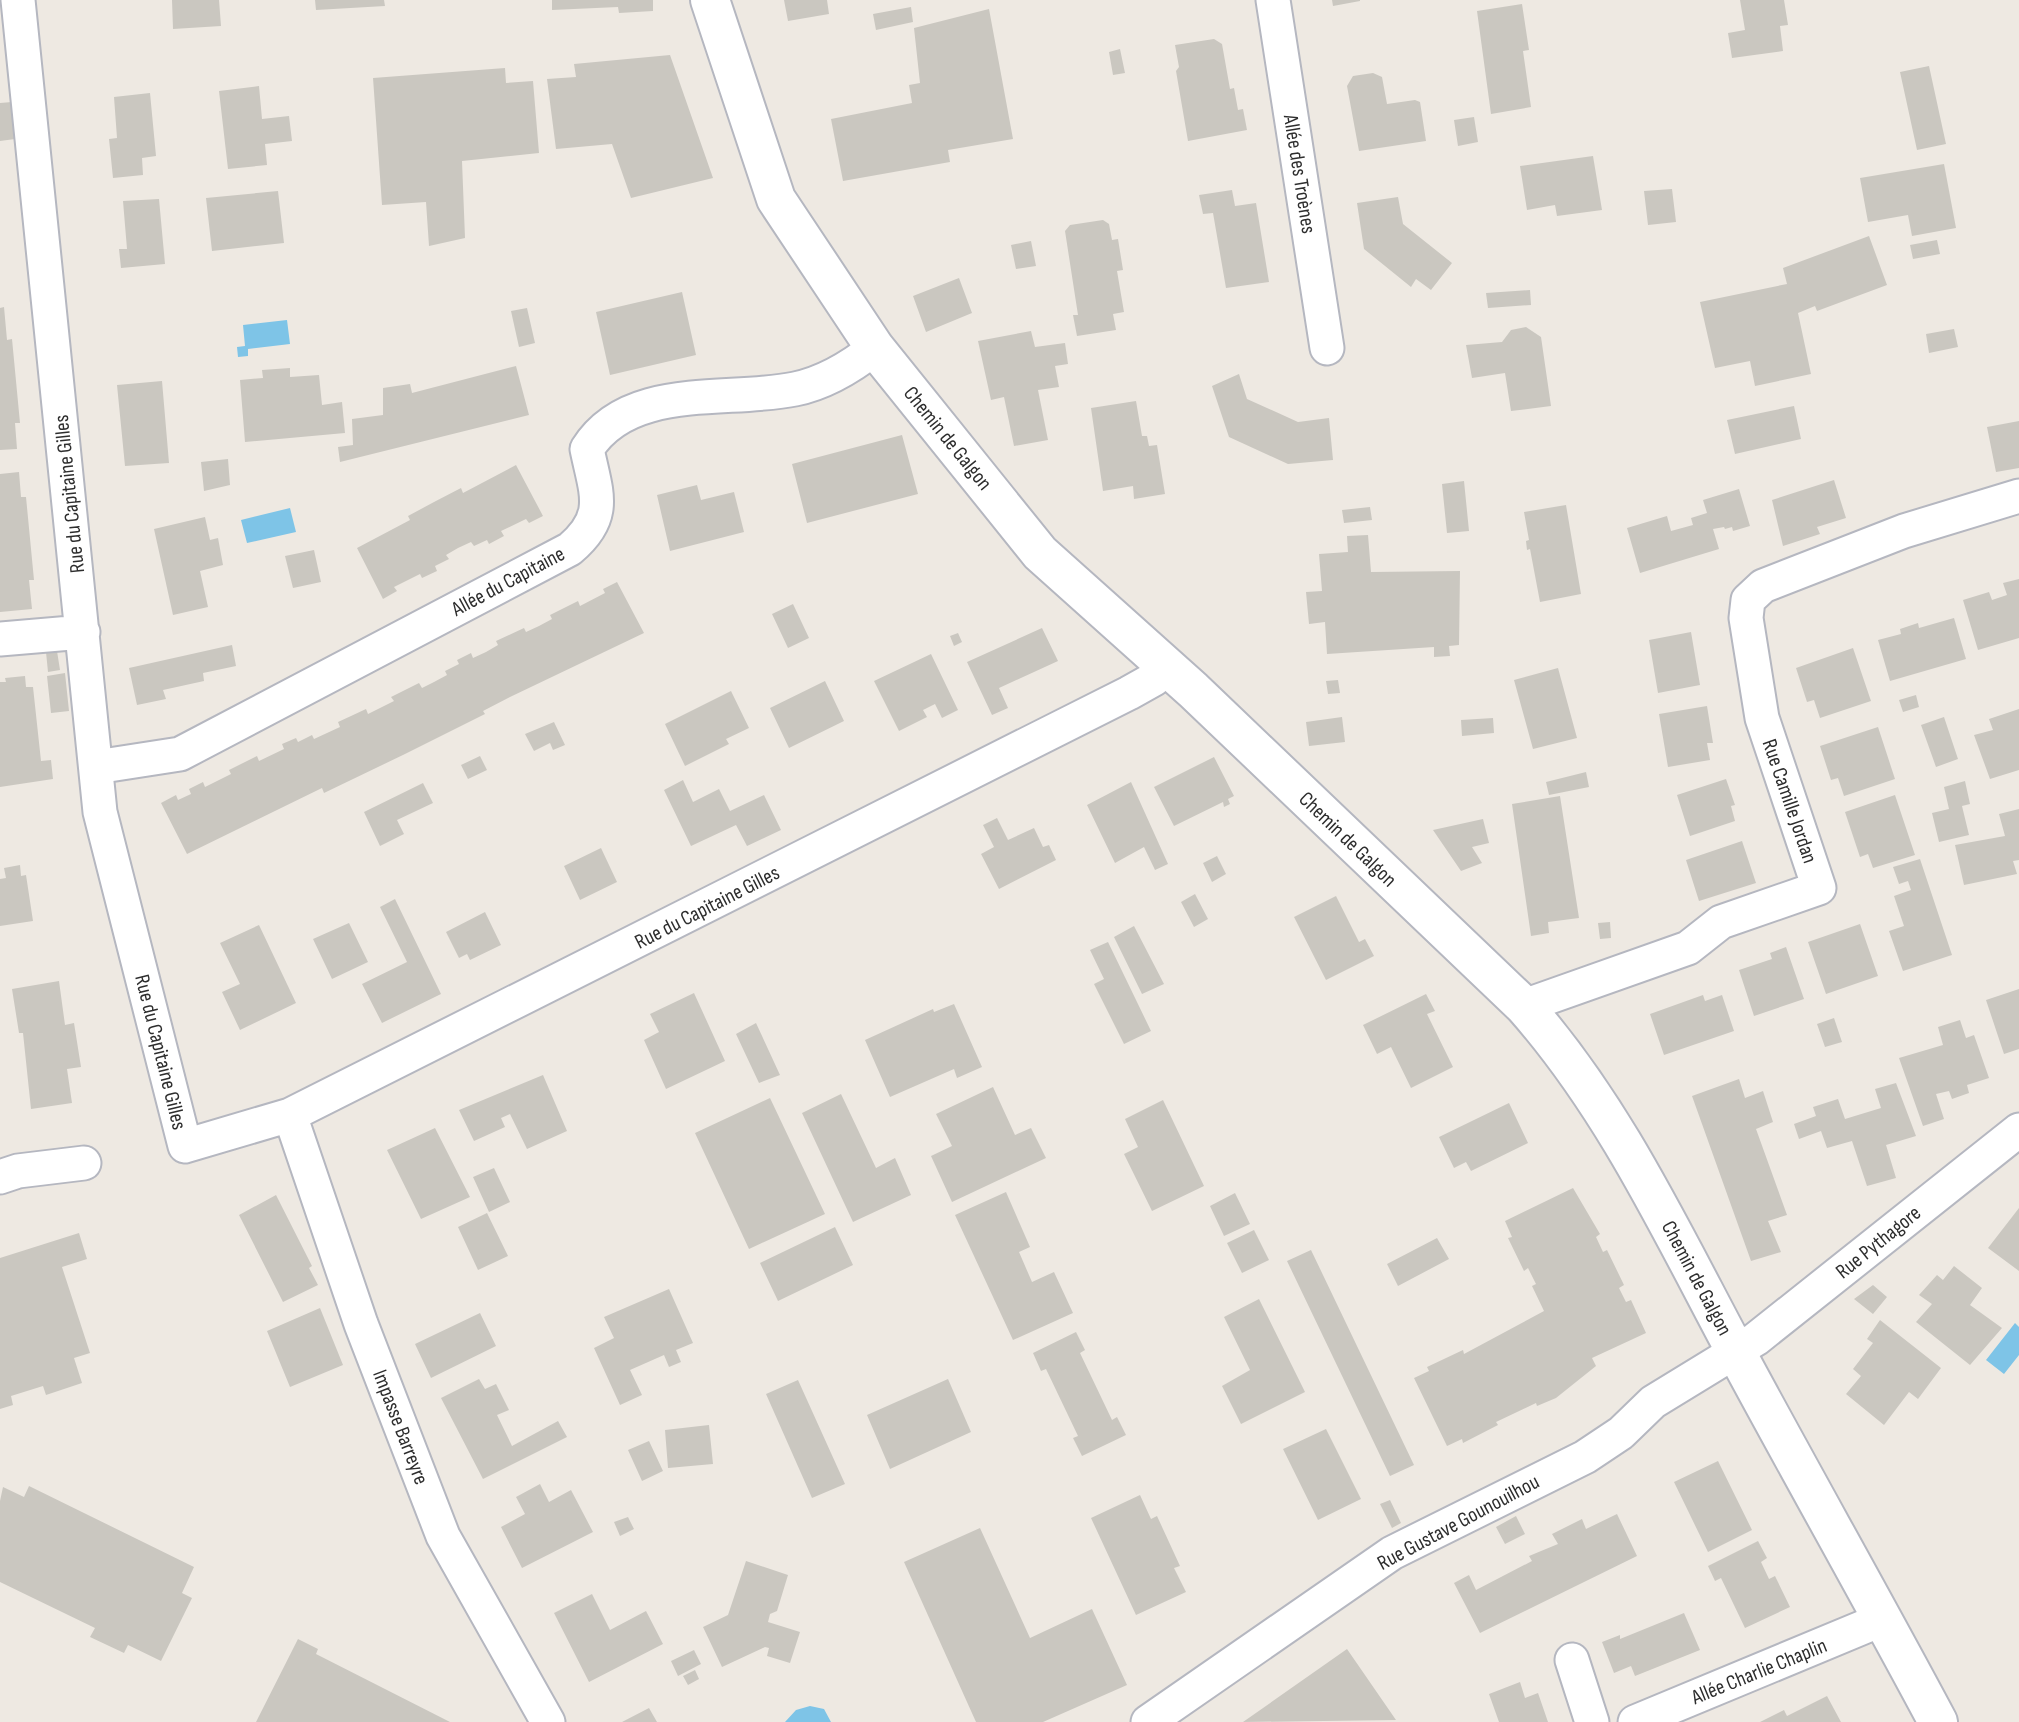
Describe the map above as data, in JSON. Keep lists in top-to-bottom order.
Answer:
{
  "streets": {
    "main road": ["Chemin de Galgon"],
    "street": [
      "Allée des Troènes",
      "Rue du Capitaine Gilles",
      "Allée du Capitaine",
      "Rue Camille Jordan",
      "Rue Pythagore",
      "Impasse Barreyre",
      "Rue Gustave Gounouilhou",
      "Allée Charlie Chaplin"
    ]
  },
  "crossings": [
    ["Chemin de Galgon", "Rue du Capitaine Gilles"],
    ["Chemin de Galgon", "Allée du Capitaine"],
    ["Chemin de Galgon", "Rue Camille Jordan"],
    ["Chemin de Galgon", "Rue Pythagore"],
    ["Chemin de Galgon", "Rue Gustave Gounouilhou"],
    ["Chemin de Galgon", "Allée Charlie Chaplin"],
    ["Rue du Capitaine Gilles", "Allée du Capitaine"],
    ["Rue du Capitaine Gilles", "Impasse Barreyre"],
    ["Rue Pythagore", "Rue Gustave Gounouilhou"]
  ]
}
